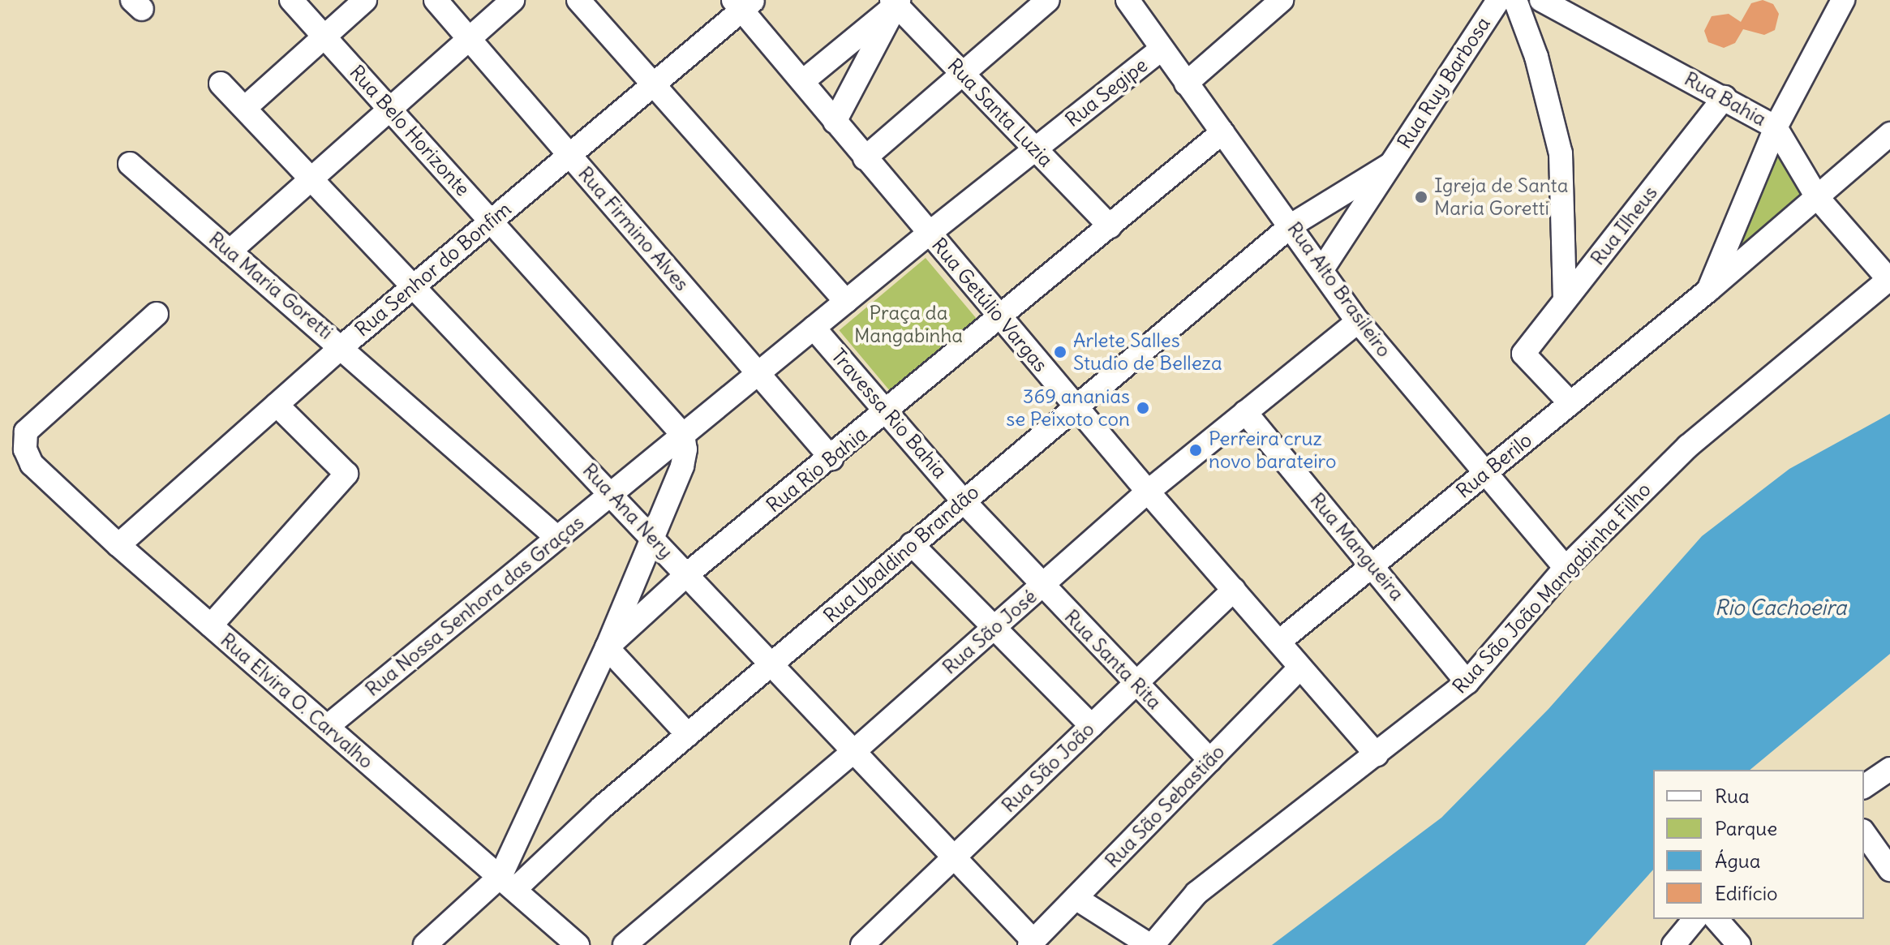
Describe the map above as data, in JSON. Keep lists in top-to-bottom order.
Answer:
{
  "streets": {
    "street": [
      "Rua Ruy Barbosa",
      "Rua Segipe",
      "Rua Bahia",
      "Rua Santa Luzia",
      "Rua Belo Horizonte",
      "Rua Ilheus",
      "Rua Firmino Alves",
      "Rua Senhor do Bonfim",
      "Rua Maria Goretti",
      "Rua Alto Brasileiro",
      "Rua Getúlio Vargas",
      "Travessa Rio Bahia",
      "Rua Berilo",
      "Rua Rio Bahia",
      "Rua Ana Nery",
      "Rua Mangueira",
      "Rua Ubaldino Brandão",
      "Rua São João Mangabinha Filho",
      "Rua Nossa Senhora das Graças",
      "Rua São José",
      "Rua Santa Rita",
      "Rua Elvira O. Carvalho",
      "Rua São João",
      "Rua São Sebastião"
    ]
  },
  "crossings": [
    ["Rua Ruy Barbosa", "Rua Alto Brasileiro"],
    ["Rua Ruy Barbosa", "Rua Ubaldino Brandão"],
    ["Rua Segipe", "Rua Santa Luzia"],
    ["Rua Segipe", "Rua Alto Brasileiro"],
    ["Rua Segipe", "Rua Getúlio Vargas"],
    ["Rua Segipe", "Rua Nossa Senhora das Graças"],
    ["Rua Bahia", "Rua Ilheus"],
    ["Rua Bahia", "Rua Berilo"],
    ["Rua Bahia", "Rua São João Mangabinha Filho"],
    ["Rua Santa Luzia", "Rua Rio Bahia"],
    ["Rua Belo Horizonte", "Rua Senhor do Bonfim"],
    ["Rua Belo Horizonte", "Rua Nossa Senhora das Graças"],
    ["Rua Ilheus", "Rua Berilo"],
    ["Rua Firmino Alves", "Rua Senhor do Bonfim"],
    ["Rua Firmino Alves", "Rua Rio Bahia"],
    ["Rua Firmino Alves", "Rua Nossa Senhora das Graças"],
    ["Rua Senhor do Bonfim", "Rua Maria Goretti"],
    ["Rua Senhor do Bonfim", "Rua Getúlio Vargas"],
    ["Rua Senhor do Bonfim", "Rua Ana Nery"],
    ["Rua Senhor do Bonfim", "Rua Elvira O. Carvalho"],
    ["Rua Maria Goretti", "Rua Nossa Senhora das Graças"],
    ["Rua Alto Brasileiro", "Rua Berilo"],
    ["Rua Alto Brasileiro", "Rua Rio Bahia"],
    ["Rua Alto Brasileiro", "Rua Ubaldino Brandão"],
    ["Rua Alto Brasileiro", "Rua São João Mangabinha Filho"],
    ["Rua Alto Brasileiro", "Rua São José"],
    ["Rua Getúlio Vargas", "Rua Berilo"],
    ["Rua Getúlio Vargas", "Rua Rio Bahia"],
    ["Rua Getúlio Vargas", "Rua Ubaldino Brandão"],
    ["Rua Getúlio Vargas", "Rua São João Mangabinha Filho"],
    ["Rua Getúlio Vargas", "Rua Nossa Senhora das Graças"],
    ["Rua Getúlio Vargas", "Rua São José"],
    ["Rua Getúlio Vargas", "Rua São João"],
    ["Rua Getúlio Vargas", "Rua São Sebastião"],
    ["Travessa Rio Bahia", "Rua Rio Bahia"],
    ["Travessa Rio Bahia", "Rua Ubaldino Brandão"],
    ["Travessa Rio Bahia", "Rua Nossa Senhora das Graças"],
    ["Travessa Rio Bahia", "Rua Santa Rita"],
    ["Rua Berilo", "Rua Mangueira"],
    ["Rua Rio Bahia", "Rua Ana Nery"],
    ["Rua Rio Bahia", "Rua Ubaldino Brandão"],
    ["Rua Rio Bahia", "Rua Elvira O. Carvalho"],
    ["Rua Ana Nery", "Rua Ubaldino Brandão"],
    ["Rua Ana Nery", "Rua Nossa Senhora das Graças"],
    ["Rua Ana Nery", "Rua São José"],
    ["Rua Ana Nery", "Rua São João"],
    ["Rua Ana Nery", "Rua São Sebastião"],
    ["Rua Mangueira", "Rua São João Mangabinha Filho"],
    ["Rua Mangueira", "Rua São José"],
    ["Rua Ubaldino Brandão", "Rua Santa Rita"],
    ["Rua Ubaldino Brandão", "Rua Elvira O. Carvalho"],
    ["Rua Nossa Senhora das Graças", "Rua Elvira O. Carvalho"],
    ["Rua São José", "Rua Santa Rita"],
    ["Rua Santa Rita", "Rua São João"],
    ["Rua Santa Rita", "Rua São Sebastião"]
  ],
  "water": ["Rio Cachoeira"],
  "parks": ["Praça da Mangabinha"],
  "places": [
    "Igreja de Santa Maria Goretti",
    "Arlete Salles Studio de Belleza",
    "369 ananias se Peixoto con",
    "Perreira cruz novo barateiro"
  ],
  "legend": [
    "Rua",
    "Parque",
    "Água",
    "Edifício"
  ]
}
